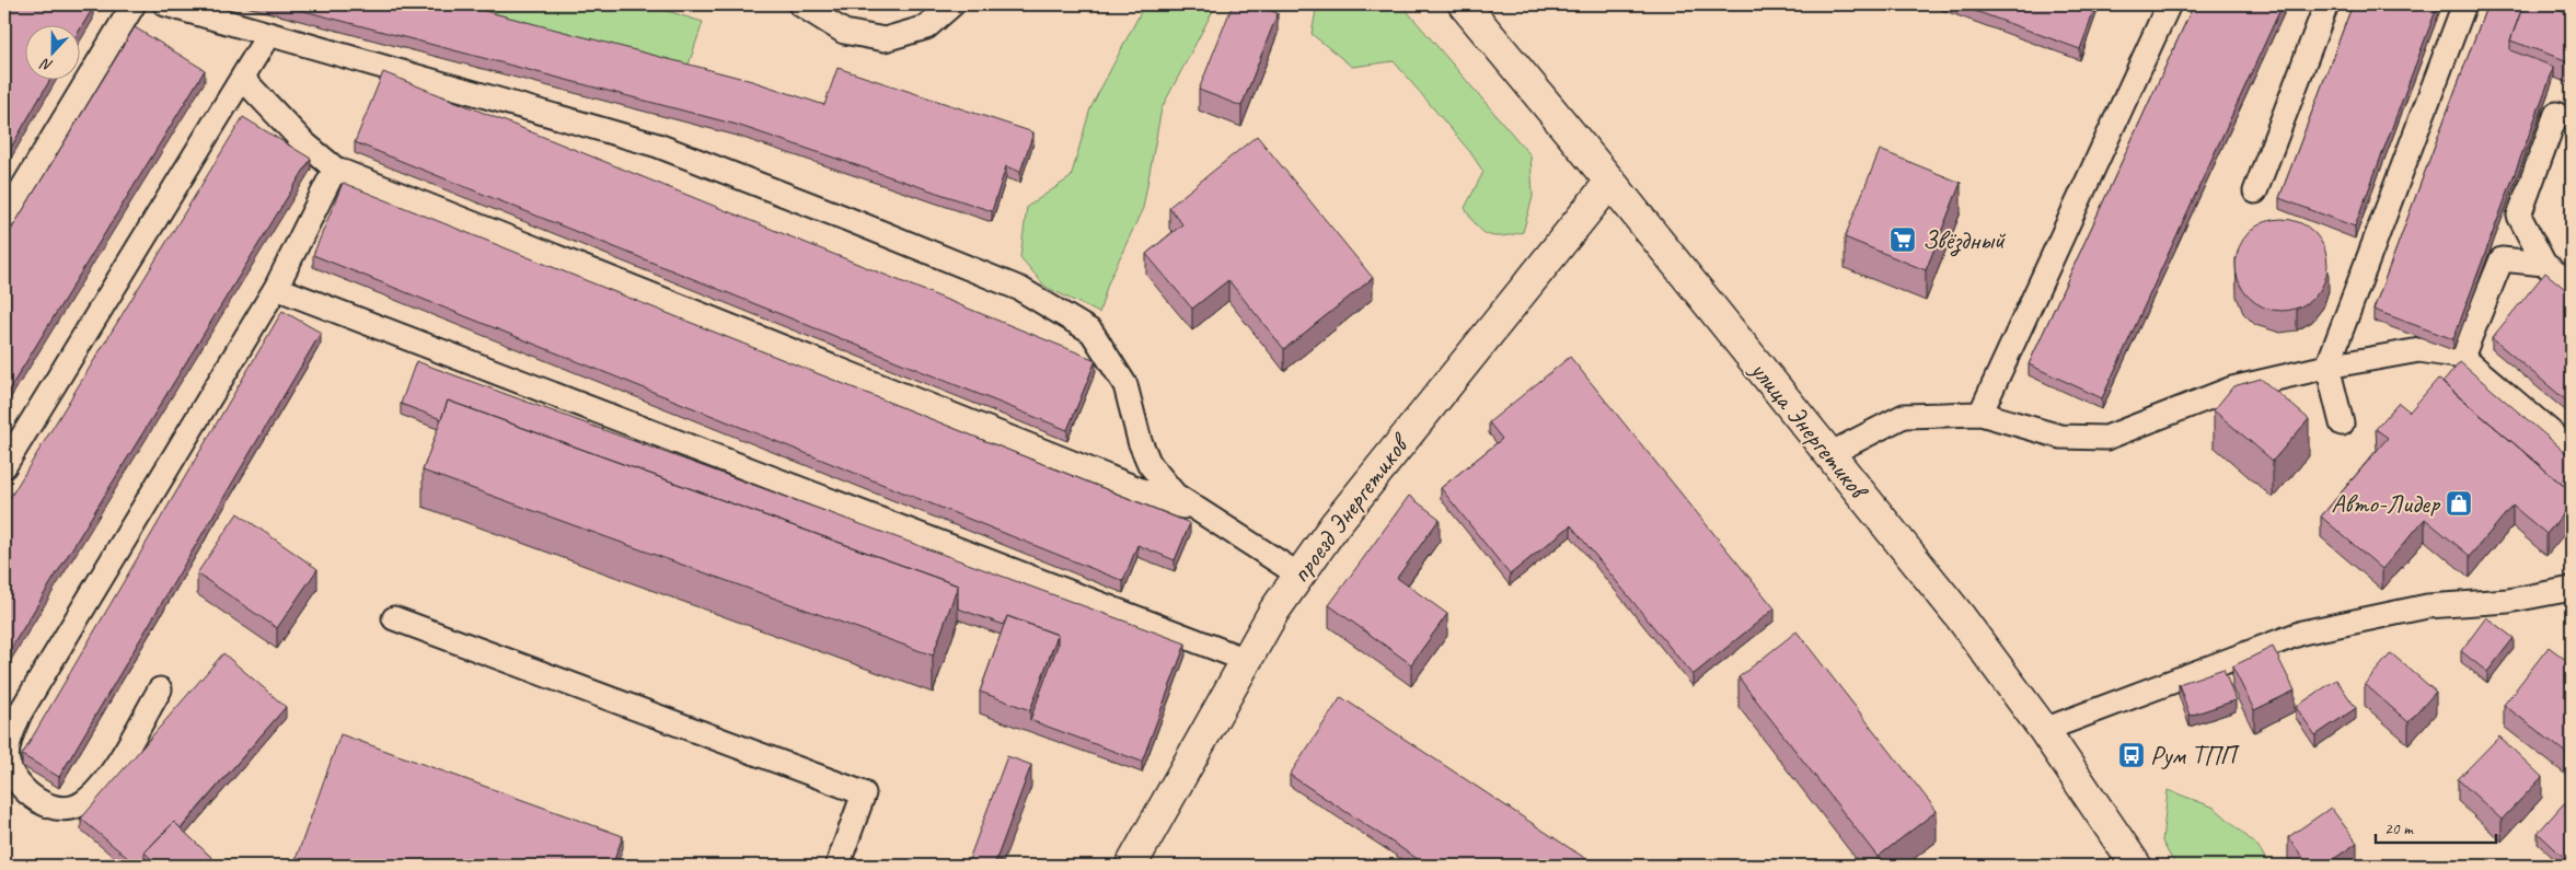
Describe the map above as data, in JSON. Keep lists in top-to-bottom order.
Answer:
{
  "streets": {
    "street": ["улица Энергетиков", "проезд Энергетиков"]
  },
  "crossings": [
    ["улица Энергетиков", "проезд Энергетиков"]
  ],
  "places": {
    "supermarket": ["Звёздный"],
    "shop": ["Авто-Лидер"],
    "bus stop": ["Рум ТПП"]
  },
  "scale_bar": "20 m",
  "north": "bottom"
}
